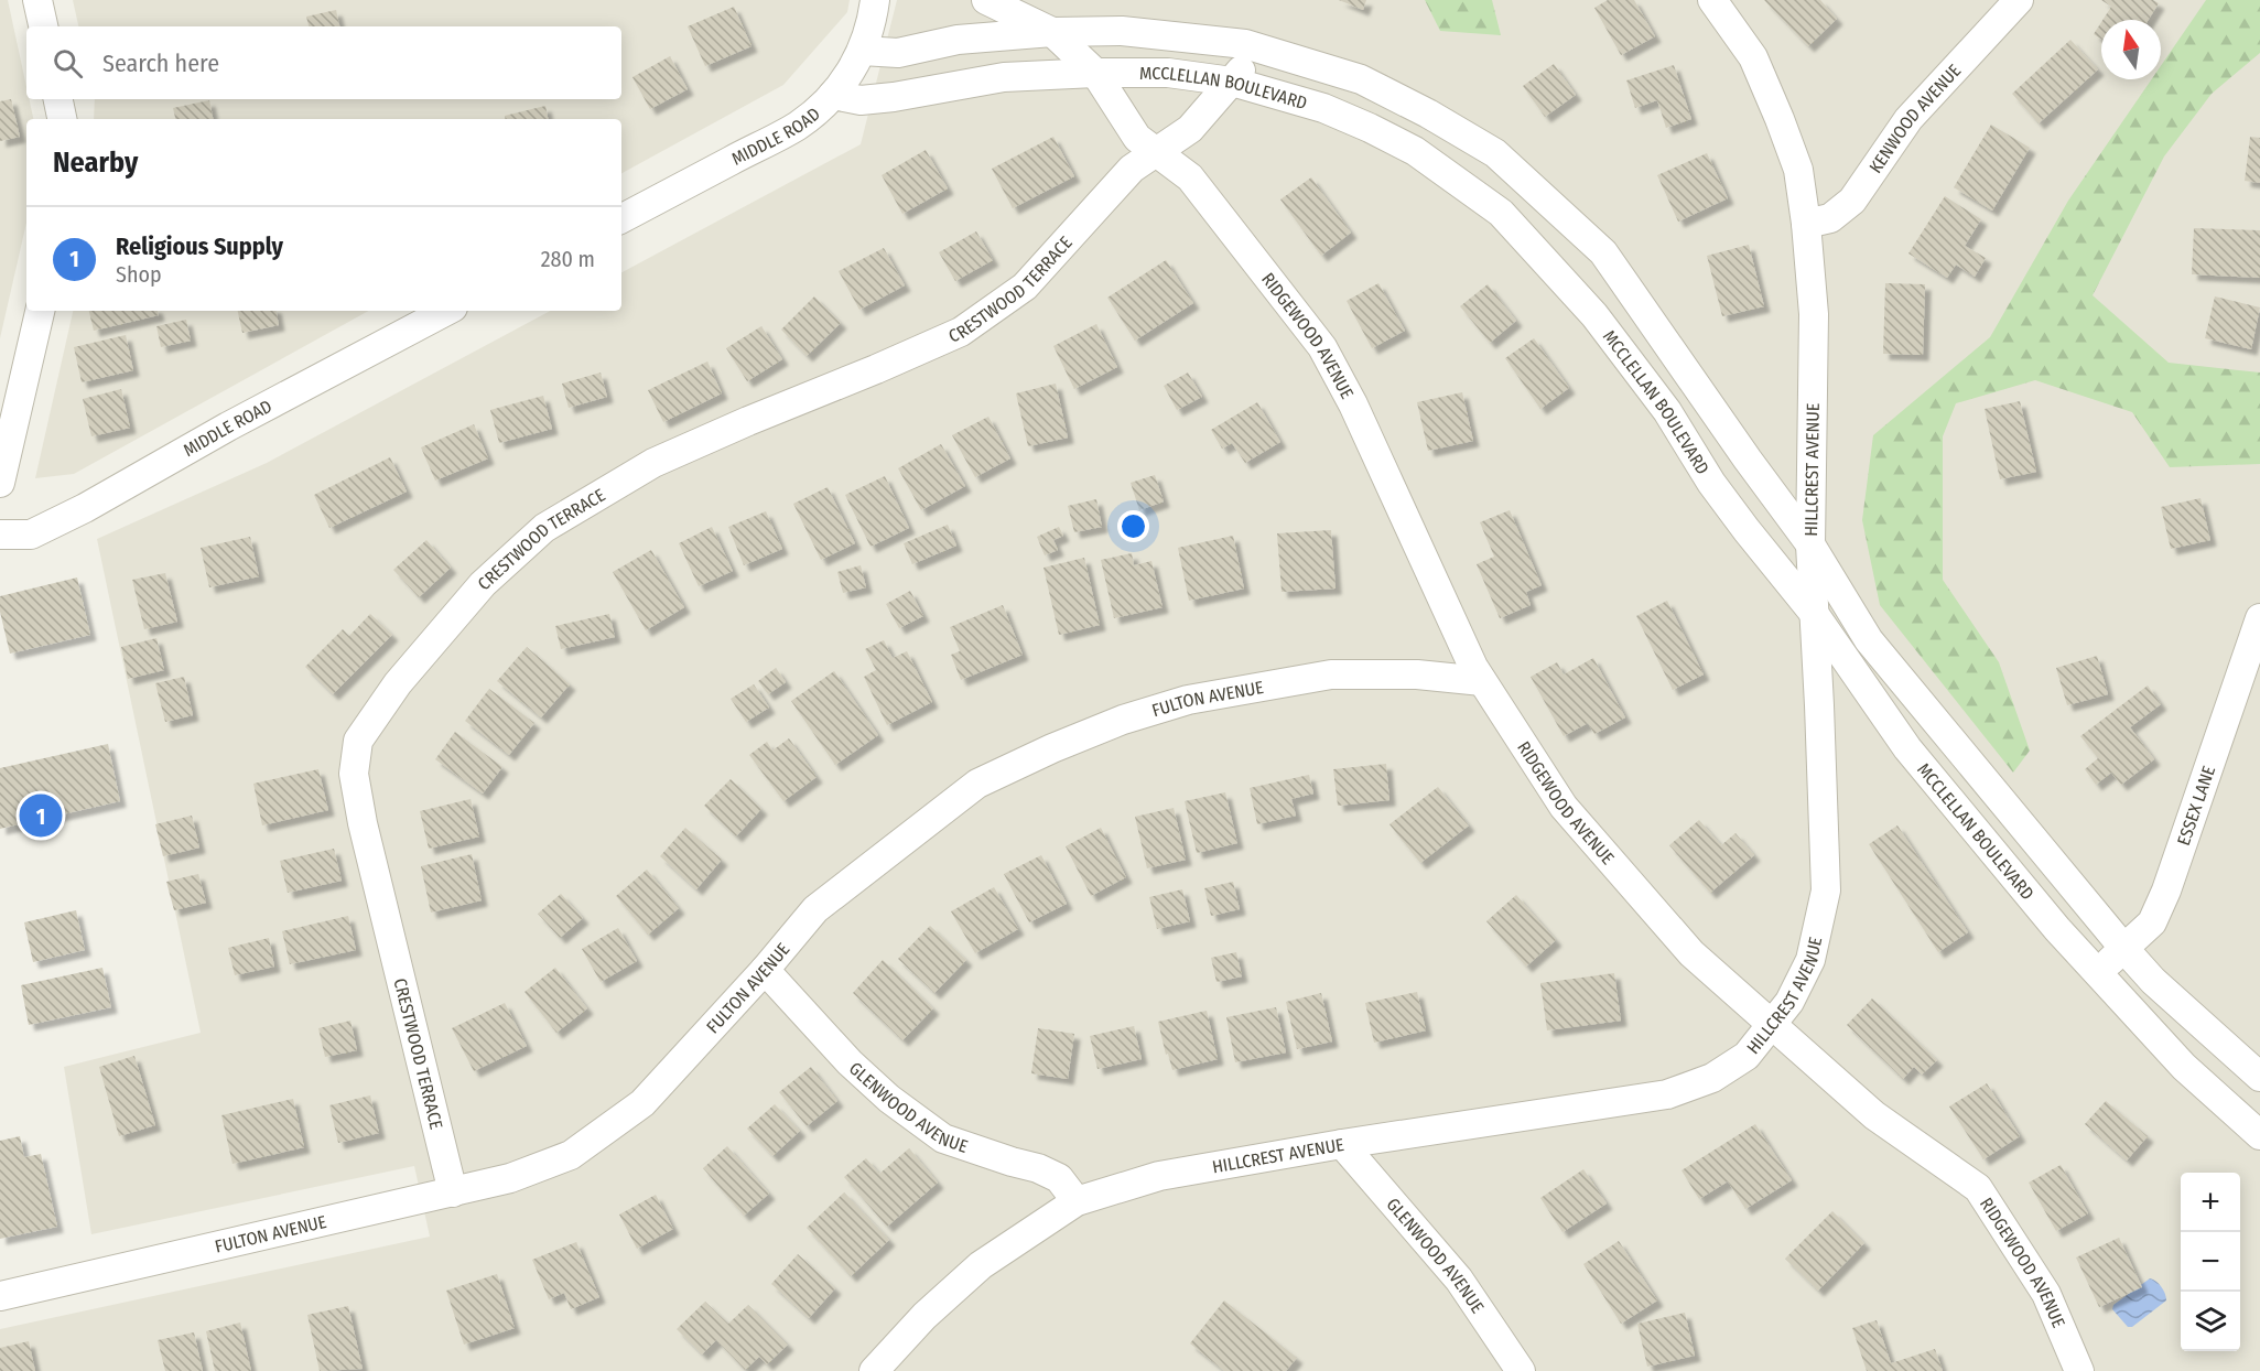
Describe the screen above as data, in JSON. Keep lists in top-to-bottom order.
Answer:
{
  "streets": {
    "street": [
      "MCCLELLAN BOULEVARD",
      "KENWOOD AVENUE",
      "MIDDLE ROAD",
      "CRESTWOOD TERRACE",
      "RIDGEWOOD AVENUE",
      "HILLCREST AVENUE",
      "FULTON AVENUE",
      "ESSEX LANE",
      "GLENWOOD AVENUE"
    ]
  },
  "crossings": [
    ["MCCLELLAN BOULEVARD", "MIDDLE ROAD"],
    ["MCCLELLAN BOULEVARD", "RIDGEWOOD AVENUE"],
    ["MCCLELLAN BOULEVARD", "HILLCREST AVENUE"],
    ["MCCLELLAN BOULEVARD", "ESSEX LANE"],
    ["KENWOOD AVENUE", "HILLCREST AVENUE"],
    ["CRESTWOOD TERRACE", "RIDGEWOOD AVENUE"],
    ["CRESTWOOD TERRACE", "FULTON AVENUE"],
    ["RIDGEWOOD AVENUE", "HILLCREST AVENUE"],
    ["RIDGEWOOD AVENUE", "FULTON AVENUE"],
    ["HILLCREST AVENUE", "GLENWOOD AVENUE"],
    ["FULTON AVENUE", "GLENWOOD AVENUE"]
  ],
  "north": "top",
  "page": {
    "search": "Search here",
    "heading": "Nearby",
    "list": [
      {
        "mark": "1",
        "name": "Religious Supply",
        "note": "Shop",
        "value": "280 m"
      }
    ],
    "pins": "1",
    "map_buttons": ["+", "−"]
  }
}
